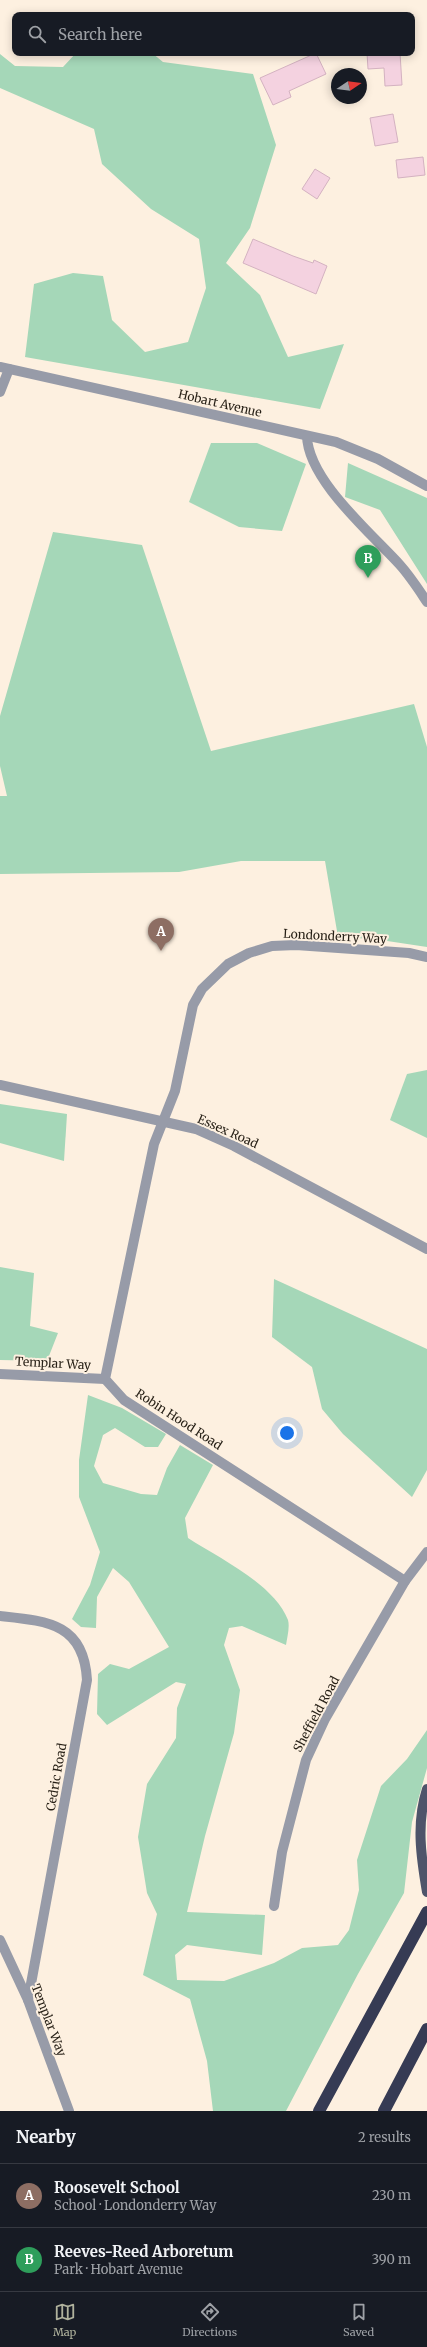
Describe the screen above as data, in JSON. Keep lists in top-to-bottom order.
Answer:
{
  "streets": {
    "street": [
      "Hobart Avenue",
      "Londonderry Way",
      "Essex Road",
      "Templar Way",
      "Robin Hood Road",
      "Sheffield Road",
      "Cedric Road"
    ]
  },
  "crossings": [
    ["Londonderry Way", "Essex Road"],
    ["Templar Way", "Robin Hood Road"],
    ["Templar Way", "Cedric Road"],
    ["Robin Hood Road", "Sheffield Road"]
  ],
  "north": "right",
  "page": {
    "search": "Search here",
    "pins": ["B", "A"],
    "heading": ["Nearby", "2 results"],
    "list": [
      {
        "mark": "A",
        "name": "Roosevelt School",
        "note": "School · Londonderry Way",
        "value": "230 m"
      },
      {
        "mark": "B",
        "name": "Reeves-Reed Arboretum",
        "note": "Park · Hobart Avenue",
        "value": "390 m"
      }
    ],
    "nav": ["Map", "Directions", "Saved"]
  }
}
